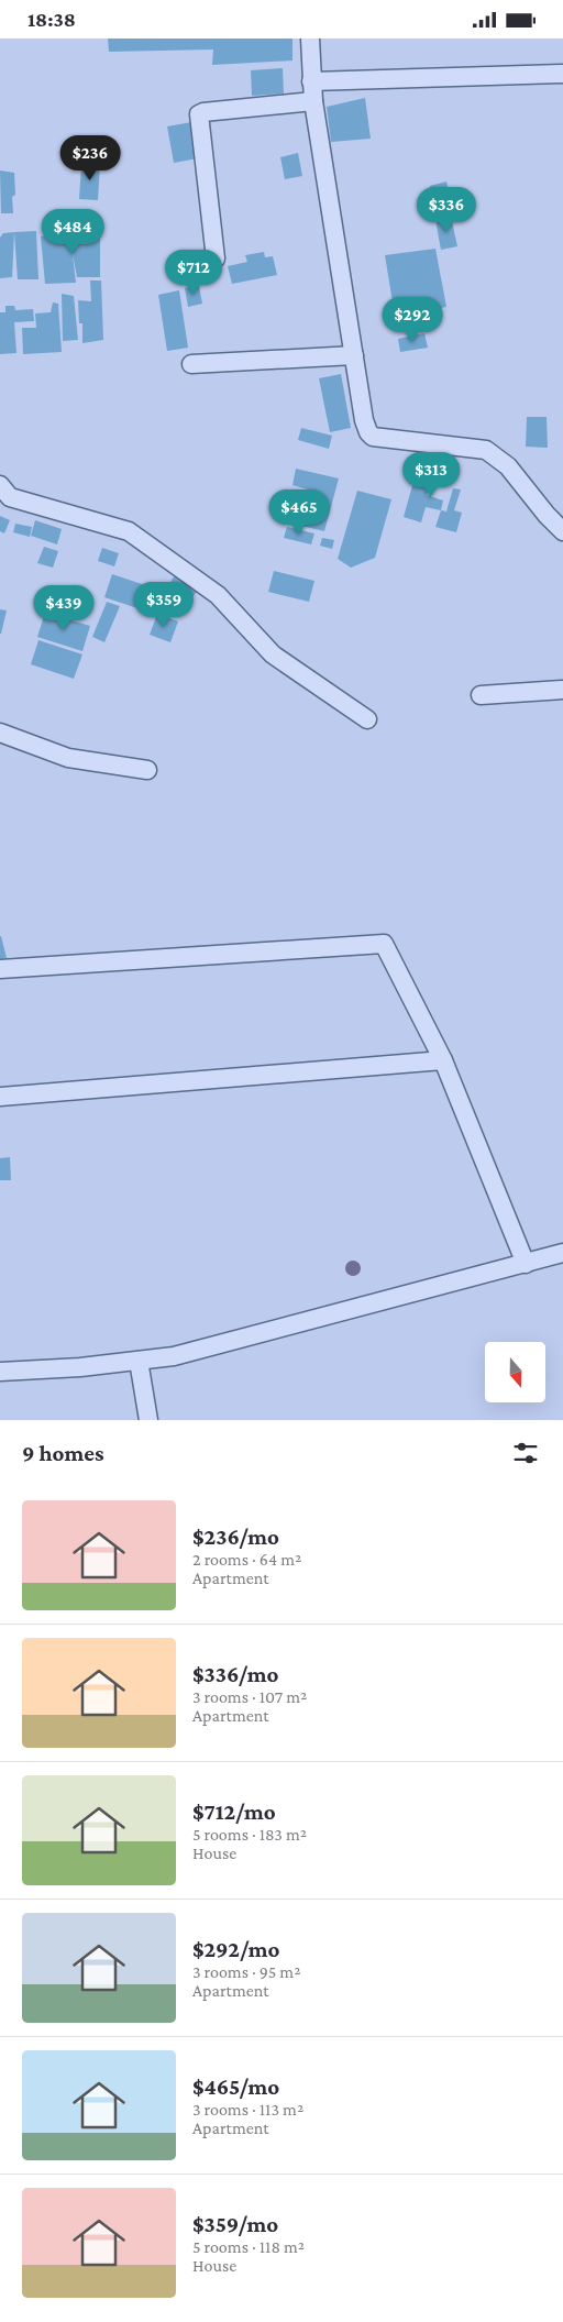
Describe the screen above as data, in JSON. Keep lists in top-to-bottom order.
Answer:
{
  "north": "bottom",
  "page": {
    "status": "18:38",
    "price": [
      "$236",
      "$336",
      "$484",
      "$712",
      "$292",
      "$313",
      "$465",
      "$359",
      "$439"
    ],
    "heading": "9 homes",
    "list": [
      {
        "name": "$236/mo",
        "note": "2 rooms · 64 m² · Apartment"
      },
      {
        "name": "$336/mo",
        "note": "3 rooms · 107 m² · Apartment"
      },
      {
        "name": "$712/mo",
        "note": "5 rooms · 183 m² · House"
      },
      {
        "name": "$292/mo",
        "note": "3 rooms · 95 m² · Apartment"
      },
      {
        "name": "$465/mo",
        "note": "3 rooms · 113 m² · Apartment"
      },
      {
        "name": "$359/mo",
        "note": "5 rooms · 118 m² · House"
      }
    ]
  }
}
